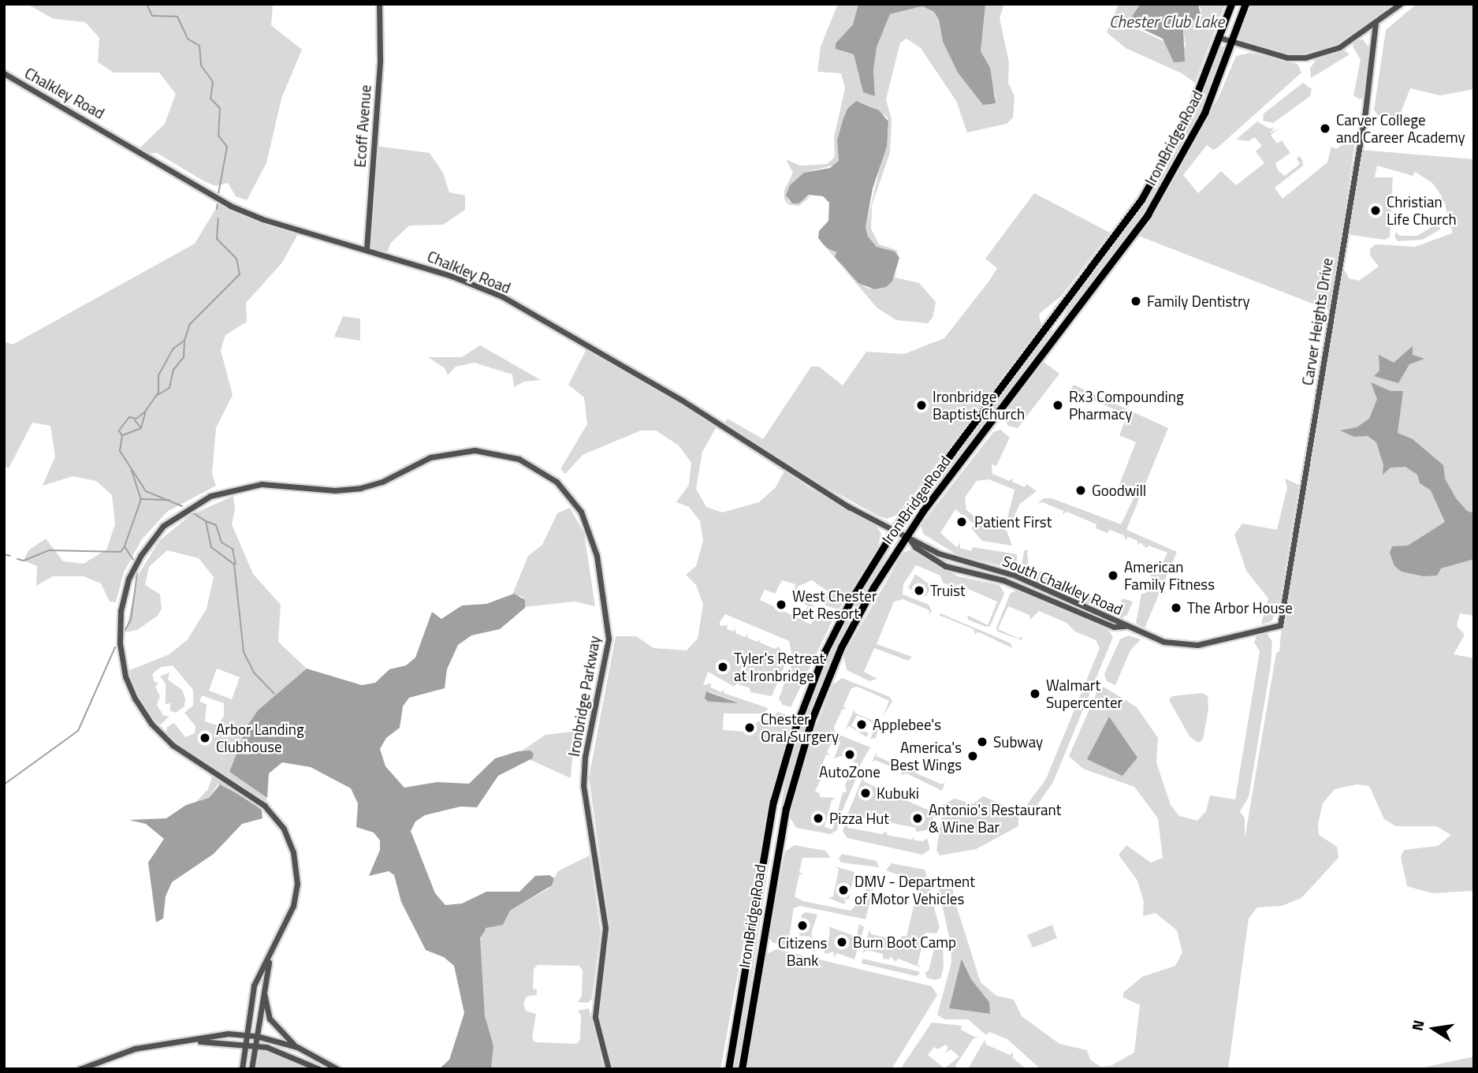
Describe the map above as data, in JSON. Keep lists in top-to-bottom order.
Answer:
{
  "streets": {
    "main road": ["Iron Bridge Road"],
    "street": [
      "Chalkley Road",
      "Ecoff Avenue",
      "Carver Heights Drive",
      "South Chalkley Road",
      "Ironbridge Parkway"
    ]
  },
  "crossings": [
    ["Chalkley Road", "Ecoff Avenue"],
    ["Chalkley Road", "Iron Bridge Road"],
    ["Chalkley Road", "South Chalkley Road"],
    ["Iron Bridge Road", "South Chalkley Road"],
    ["Carver Heights Drive", "South Chalkley Road"]
  ],
  "water": ["Chester Club Lake"],
  "places": [
    "Carver College and Career Academy",
    "Christian Life Church",
    "Family Dentistry",
    "Ironbridge Baptist Church",
    "Rx3 Compounding Pharmacy",
    "Goodwill",
    "Patient First",
    "American Family Fitness",
    "Truist",
    "West Chester Pet Resort",
    "The Arbor House",
    "Tyler's Retreat at Ironbridge",
    "Walmart Supercenter",
    "Applebee's",
    "Chester Oral Surgery",
    "Arbor Landing Clubhouse",
    "Subway",
    "AutoZone",
    "America's Best Wings",
    "Kubuki",
    "Pizza Hut",
    "Antonio's Restaurant & Wine Bar",
    "DMV - Department of Motor Vehicles",
    "Citizens Bank",
    "Burn Boot Camp"
  ],
  "north": "left"
}
